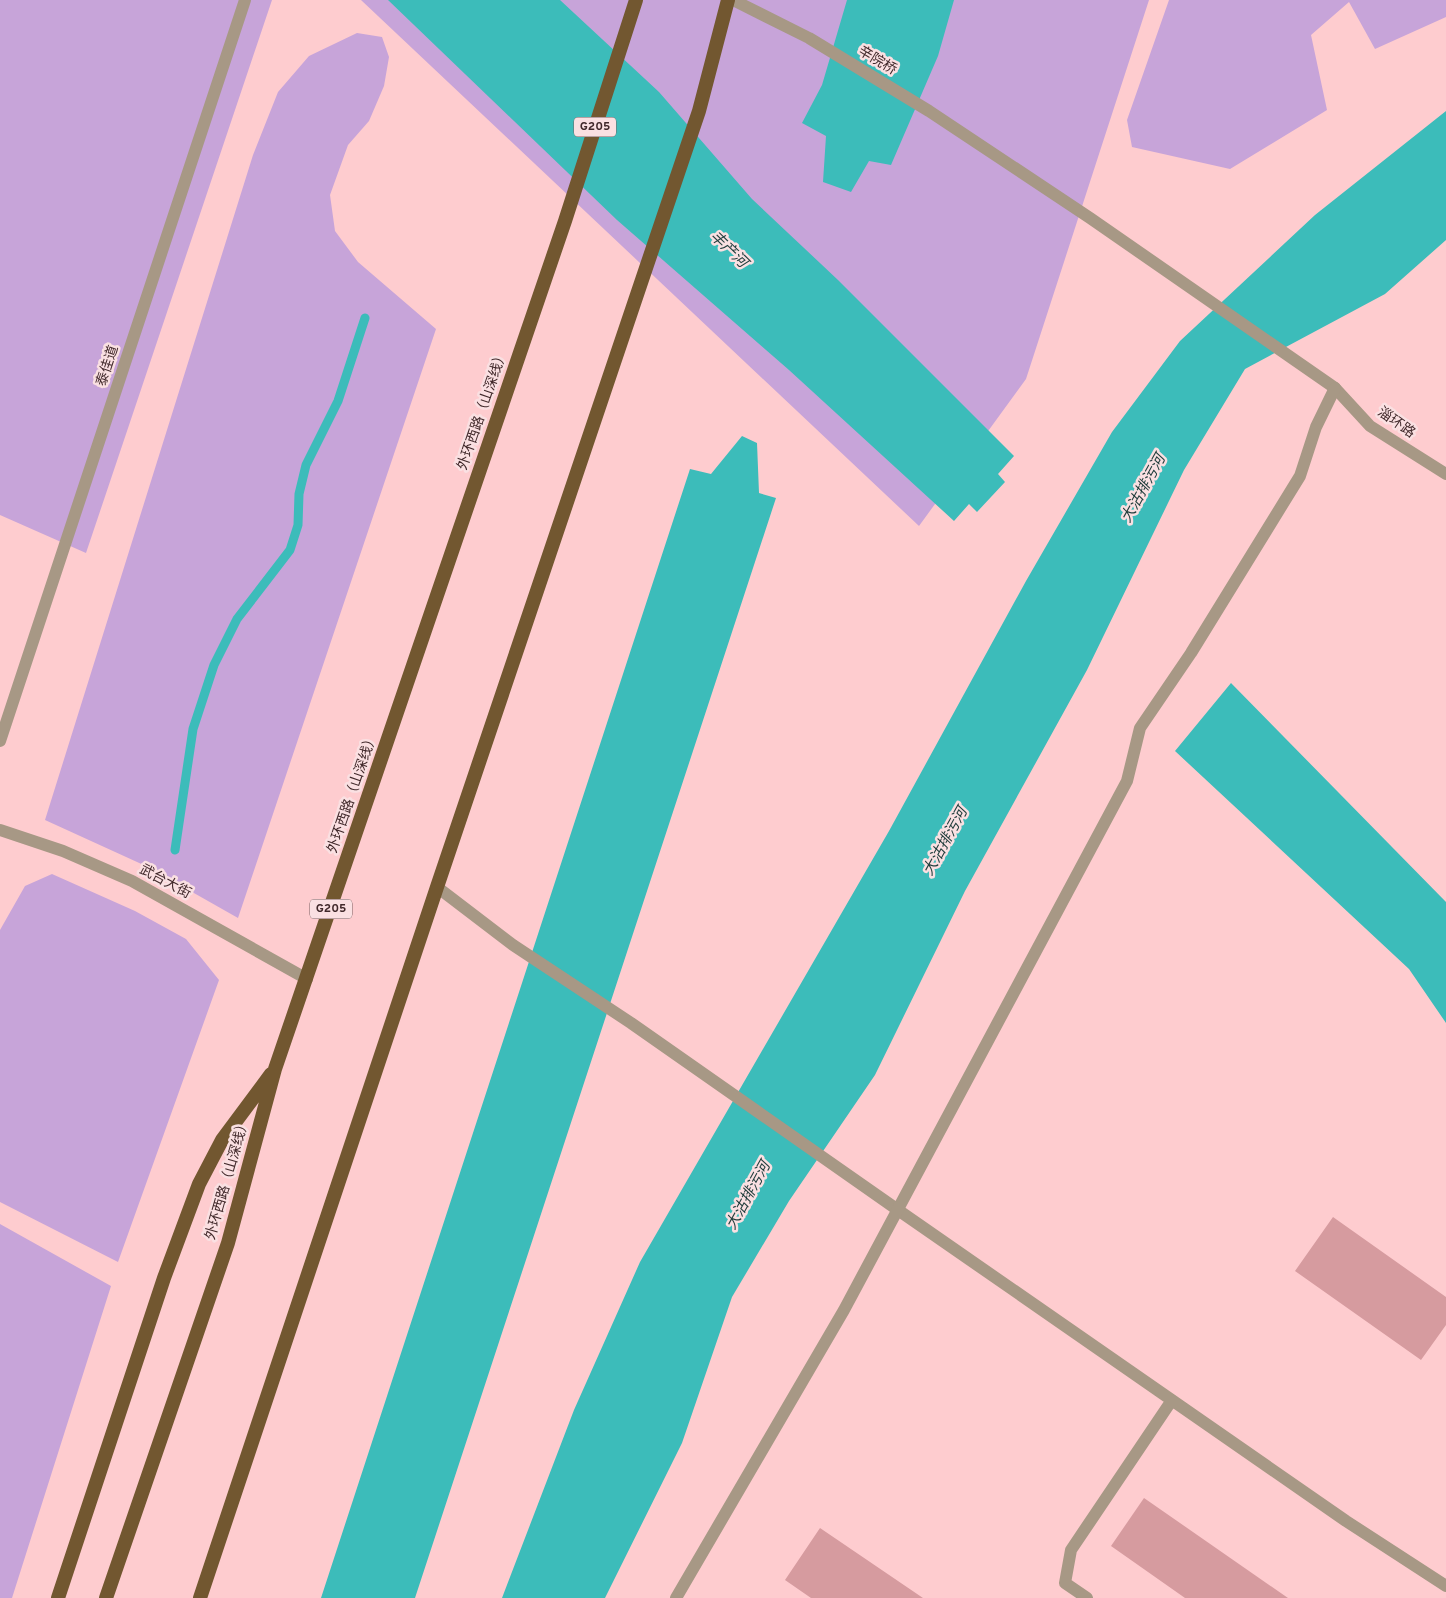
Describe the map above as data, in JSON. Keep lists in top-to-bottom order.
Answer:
{
  "streets": {
    "highway": ["G205", "外环西路（山深线）"],
    "street": [
      "辛院桥",
      "泰佳道",
      "淄环路",
      "武台大街"
    ]
  },
  "crossings": [
    ["辛院桥", "淄环路"],
    ["外环西路（山深线）", "武台大街"]
  ],
  "water": ["丰产河", "大沽排污河"]
}
